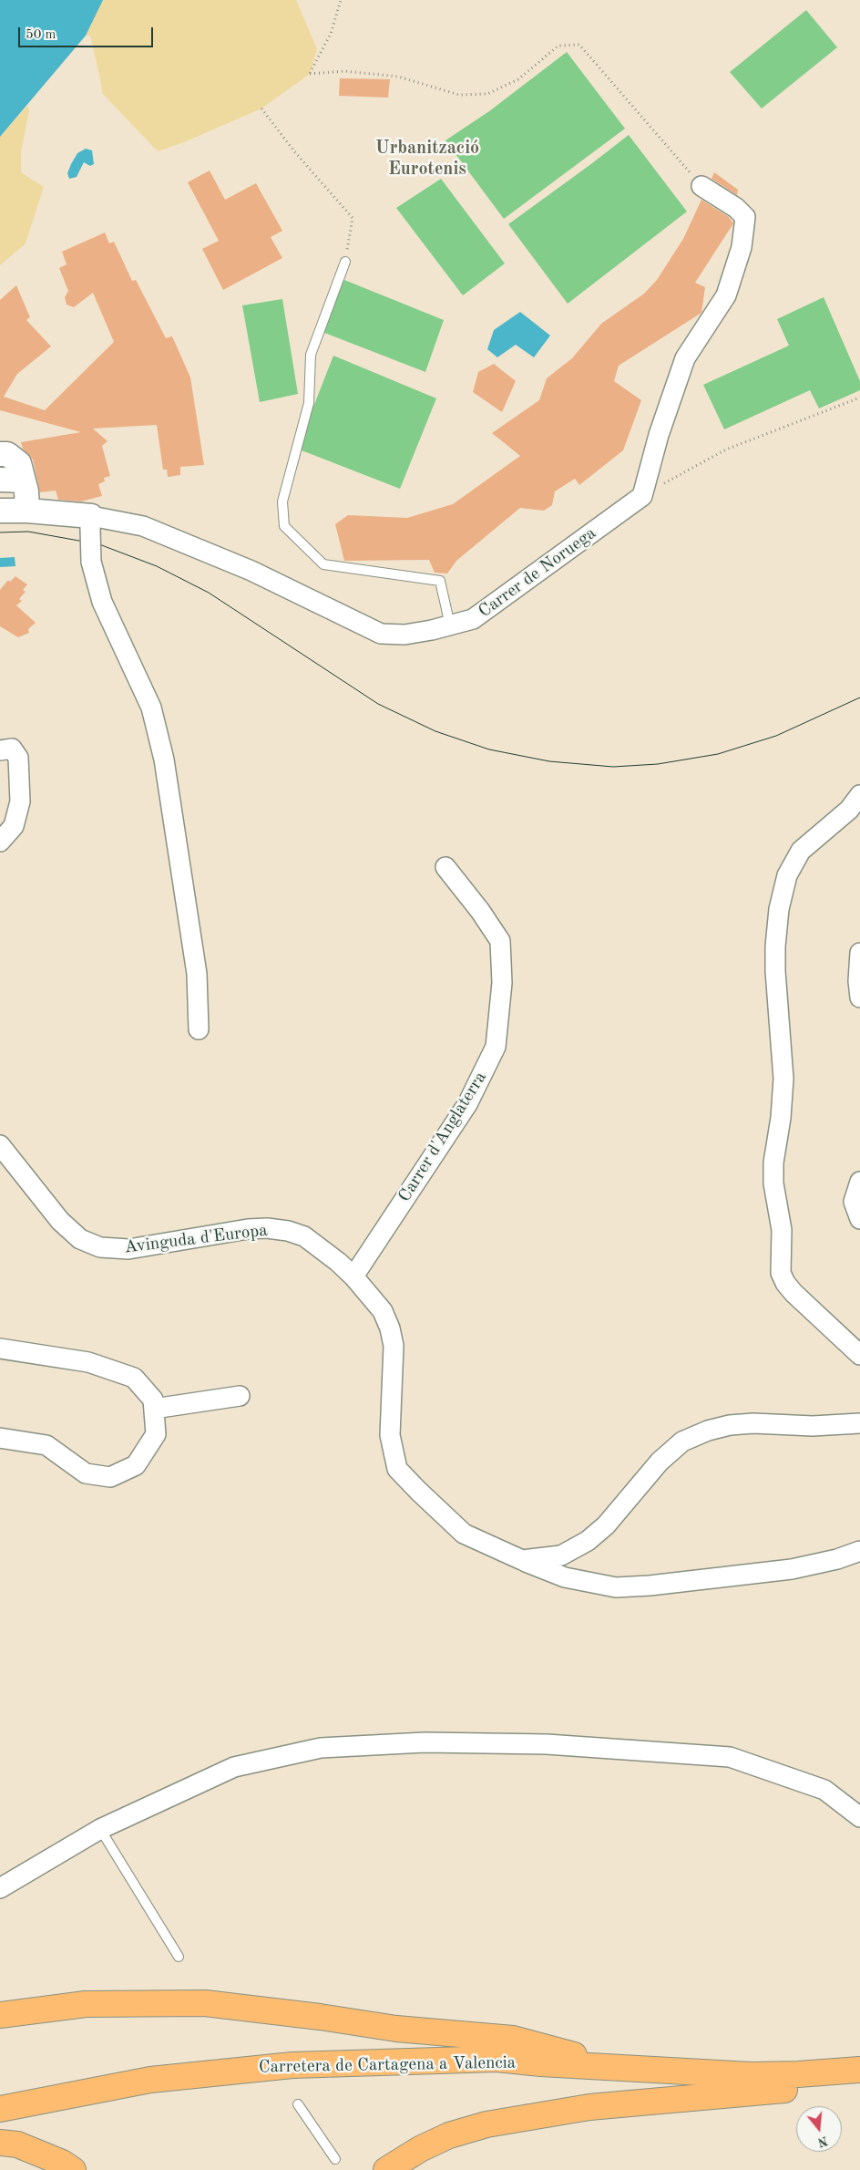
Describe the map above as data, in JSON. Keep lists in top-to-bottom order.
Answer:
{
  "streets": {
    "highway": ["Carretera de Cartagena a Valencia"],
    "street": ["Carrer de Noruega", "Carrer d'Anglaterra", "Avinguda d'Europa"]
  },
  "crossings": [
    ["Carrer d'Anglaterra", "Avinguda d'Europa"]
  ],
  "districts": ["Urbanització Eurotenis"],
  "scale_bar": "50 m",
  "north": "bottom"
}
